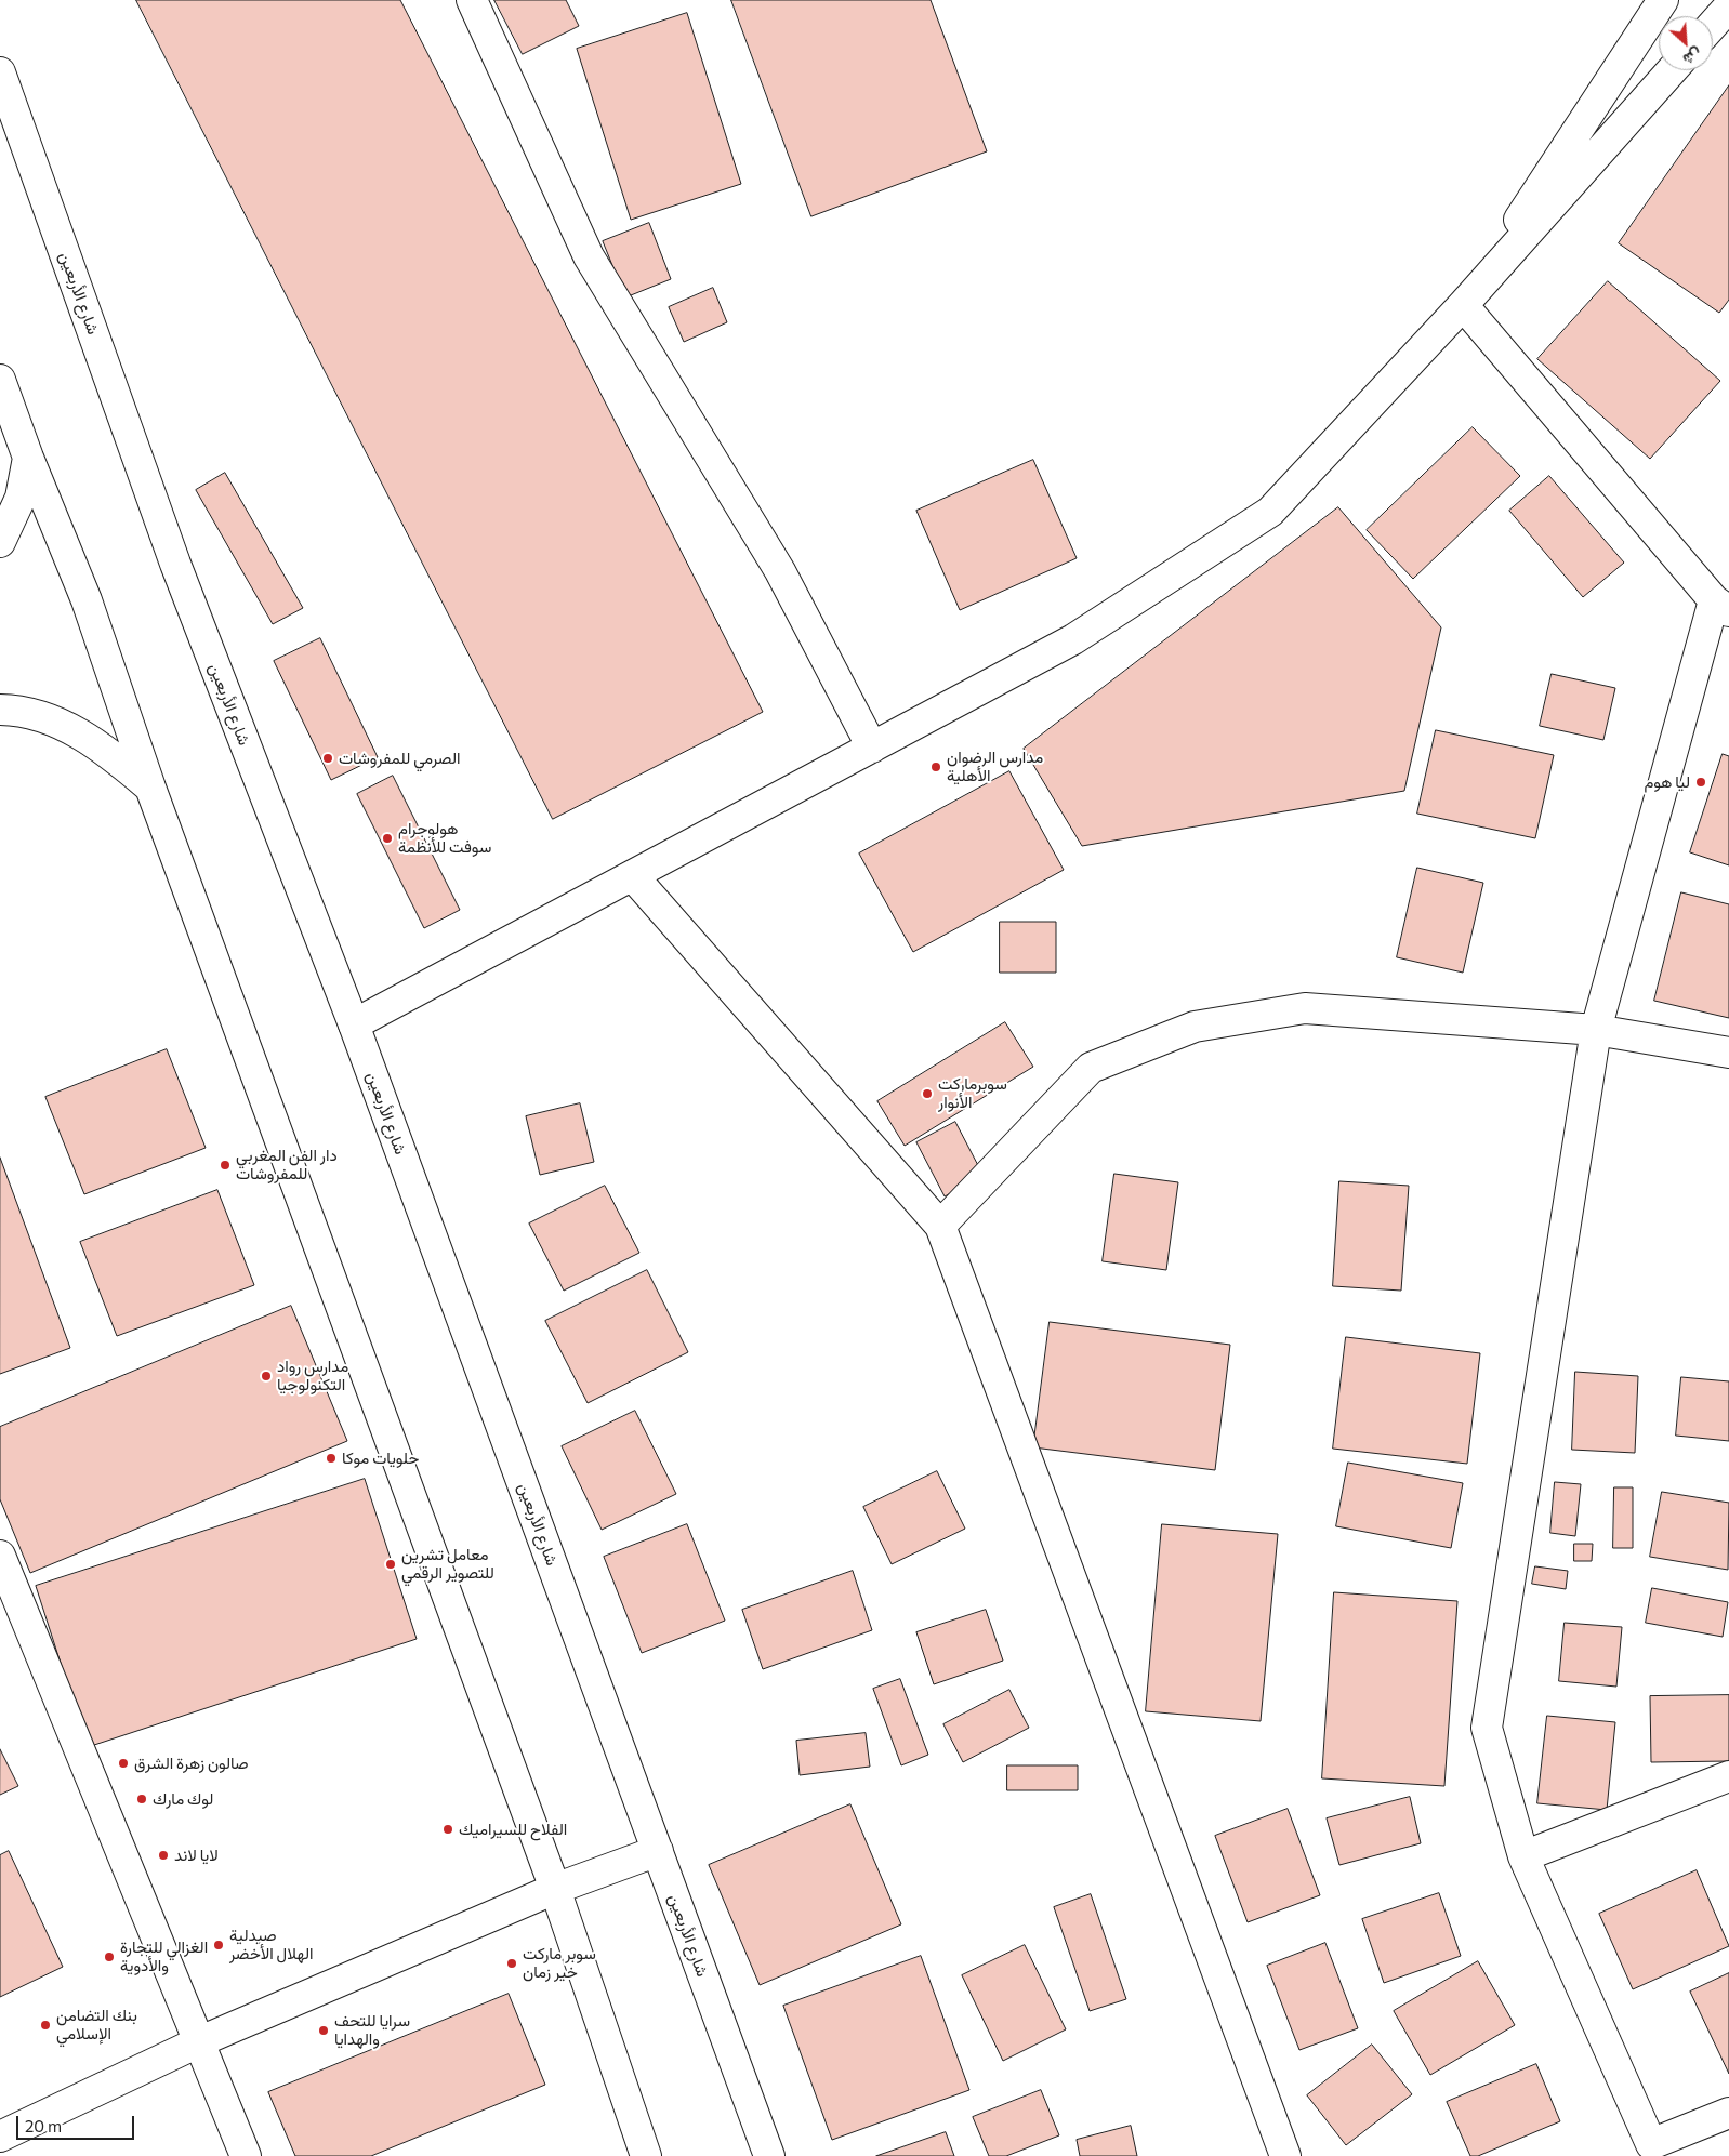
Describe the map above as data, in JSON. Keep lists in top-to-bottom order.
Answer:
{
  "streets": {
    "street": ["شارع الأربعين"]
  },
  "places": [
    "الصرمي للمفروشات",
    "مدارس الرضوان الأهلية",
    "ليا هوم",
    "هولوجرام سوفت للأنظمة",
    "سوبرماركت الأنوار",
    "دار الفن المغربي للمفروشات",
    "مدارس رواد التكنولوجيا",
    "حلويات موكا",
    "معامل تشرين للتصوير الرقمي",
    "صالون زهرة الشرق",
    "لوك مارك",
    "الفلاح للسيراميك",
    "لايا لاند",
    "صيدلية الهلال الأخضر",
    "الغزالي للتجارة والأدوية",
    "سوبر ماركت خير زمان",
    "بنك التضامن الإسلامي",
    "سرايا للتحف والهدايا"
  ],
  "scale_bar": "20 m",
  "north": "bottom right"
}
